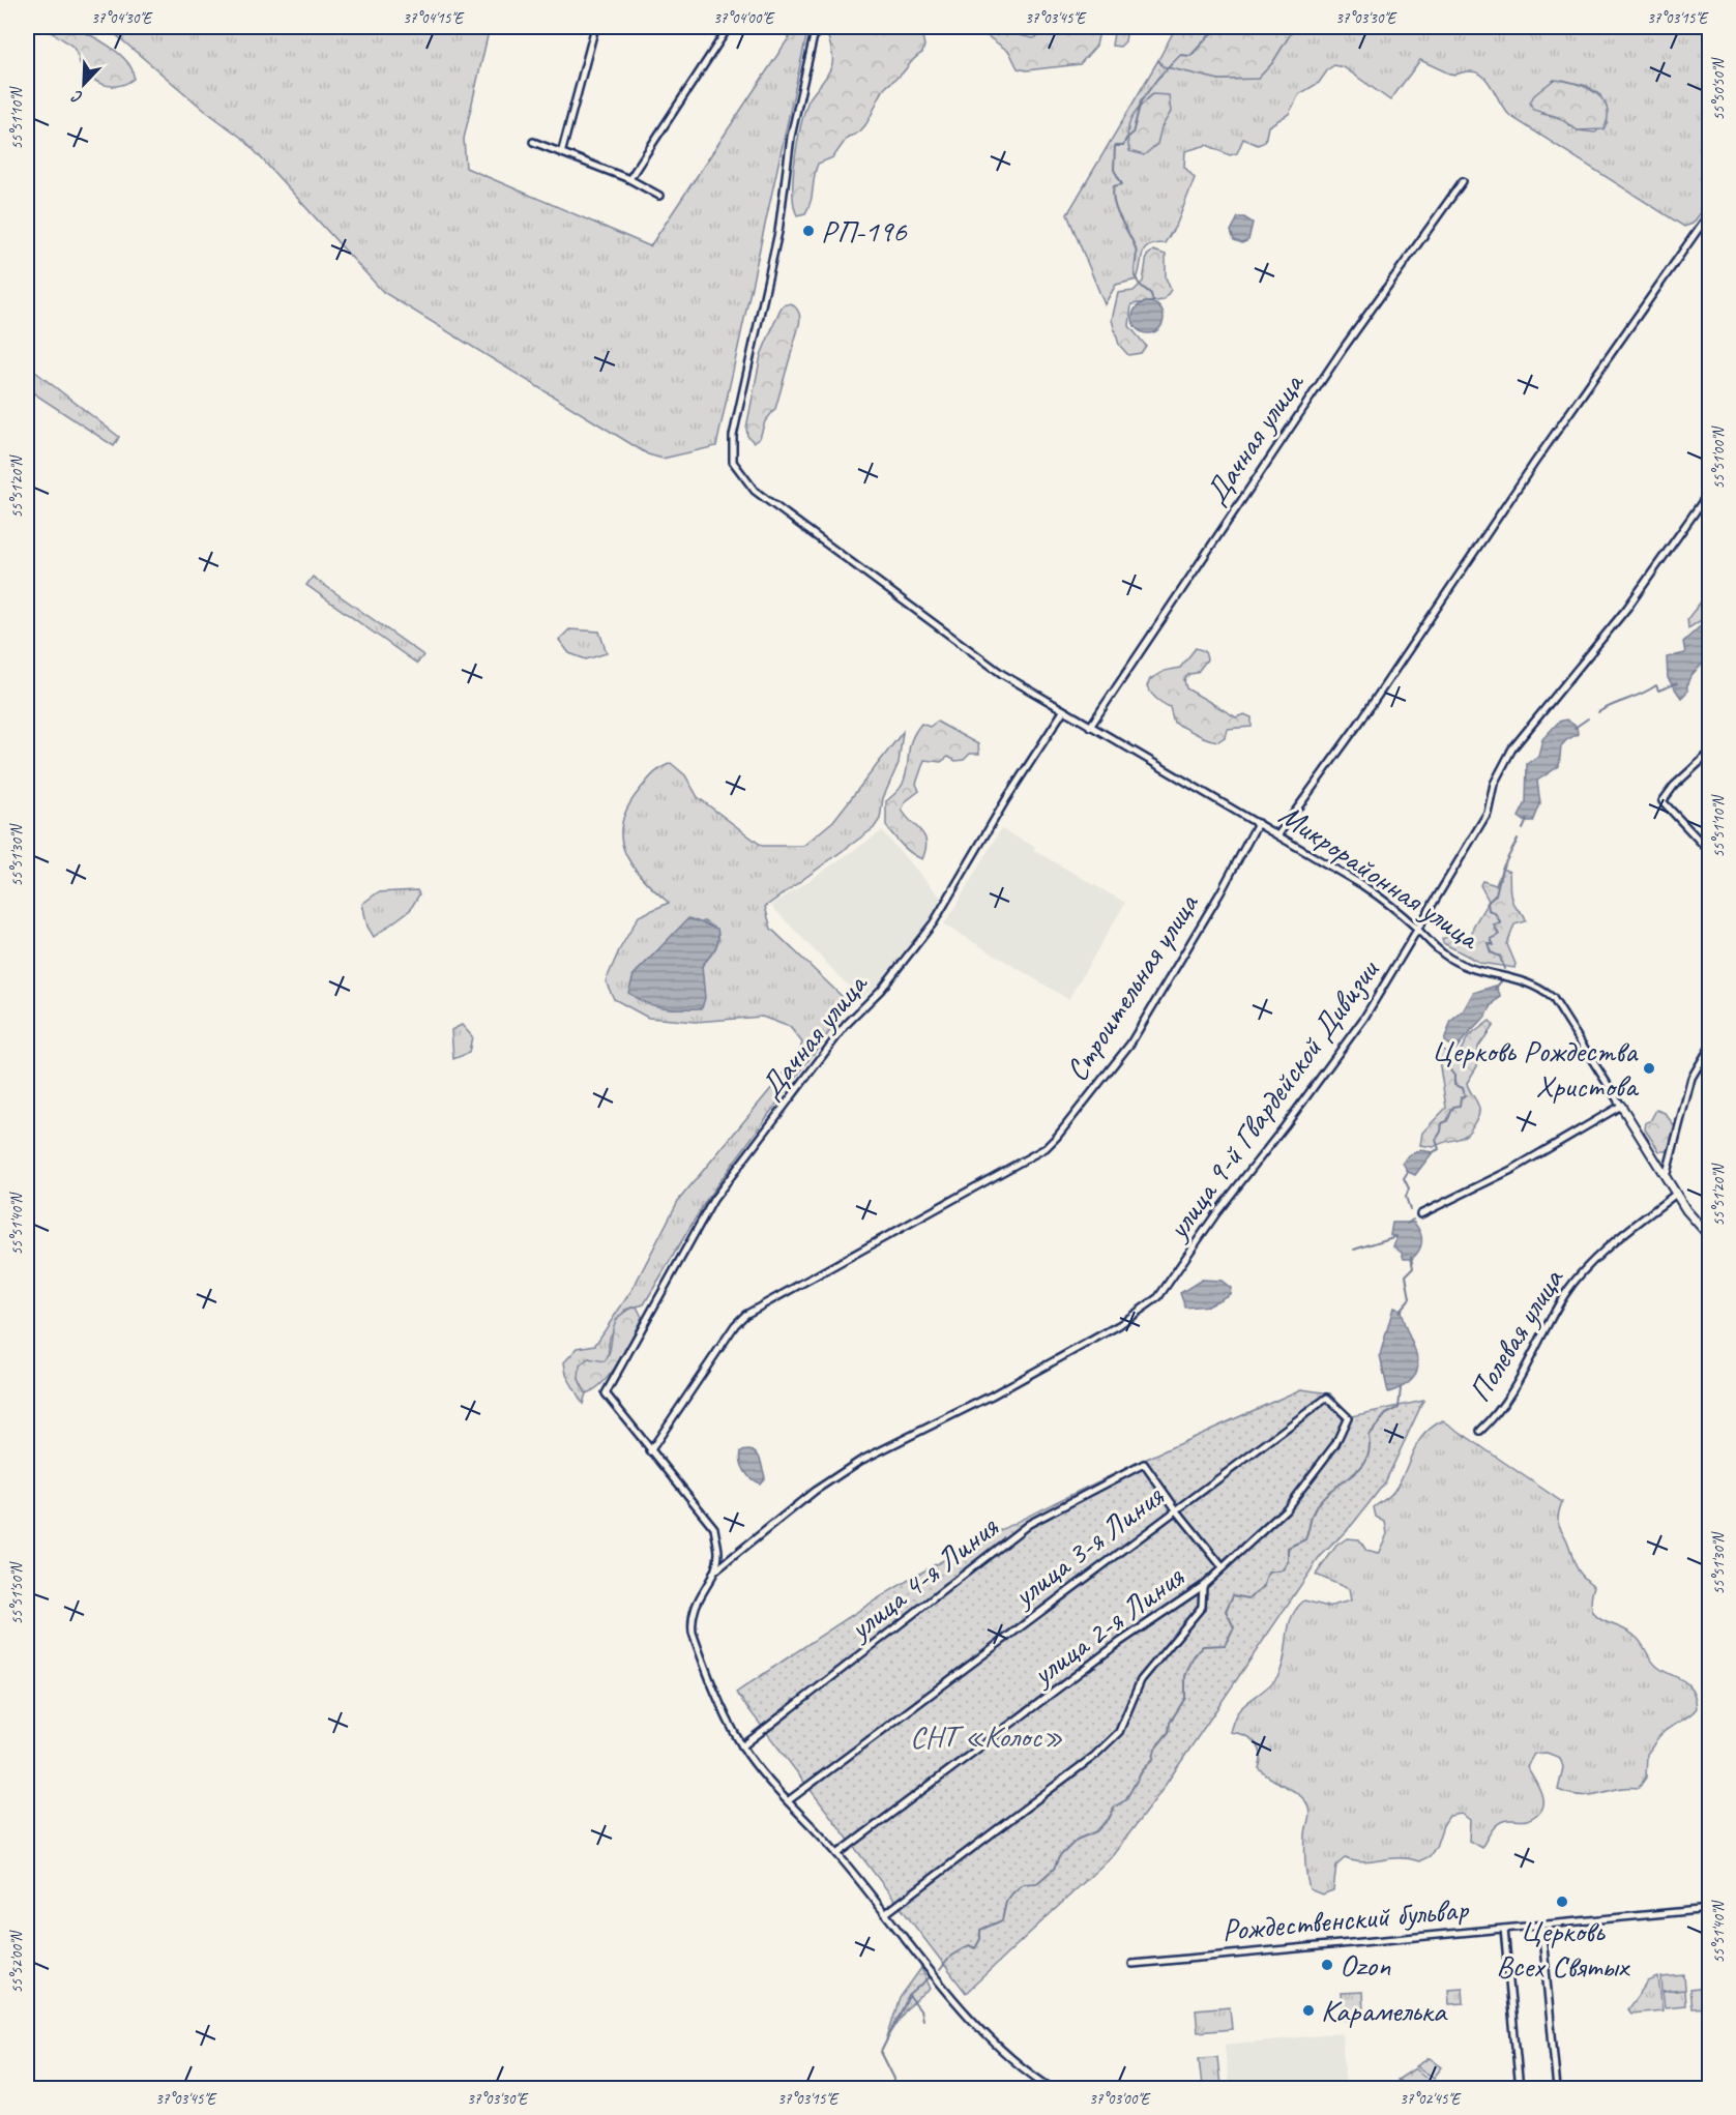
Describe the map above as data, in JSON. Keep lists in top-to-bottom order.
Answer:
{
  "streets": {
    "street": [
      "Дачная улица",
      "Микрорайонная улица",
      "Строительная улица",
      "улица 9-й Гвардейской Дивизии",
      "Полевая улица",
      "улица 3-я Линия",
      "улица 4-я Линия",
      "улица 2-я Линия",
      "Рождественский бульвар"
    ]
  },
  "crossings": [
    ["Дачная улица", "Микрорайонная улица"],
    ["Дачная улица", "Строительная улица"],
    ["Микрорайонная улица", "Строительная улица"],
    ["Микрорайонная улица", "улица 9-й Гвардейской Дивизии"],
    ["Микрорайонная улица", "Полевая улица"],
    ["улица 3-я Линия", "улица 4-я Линия"],
    ["улица 3-я Линия", "улица 2-я Линия"]
  ],
  "parks": ["СНТ «Колос»"],
  "places": [
    "РП-196",
    "Церковь Рождества Христова",
    "Церковь Всех Святых",
    "Ozon",
    "Карамелька"
  ],
  "north": "bottom left",
  "coordinates": [
    "37°04'30\"E",
    "37°04'15\"E",
    "37°04'00\"E",
    "37°03'45\"E",
    "37°03'30\"E",
    "37°03'15\"E",
    "55°50'50\"N",
    "55°51'10\"N",
    "55°51'00\"N",
    "55°51'20\"N",
    "55°51'30\"N",
    "55°51'40\"N",
    "55°51'50\"N",
    "55°52'00\"N",
    "37°03'00\"E",
    "37°02'45\"E"
  ]
}
